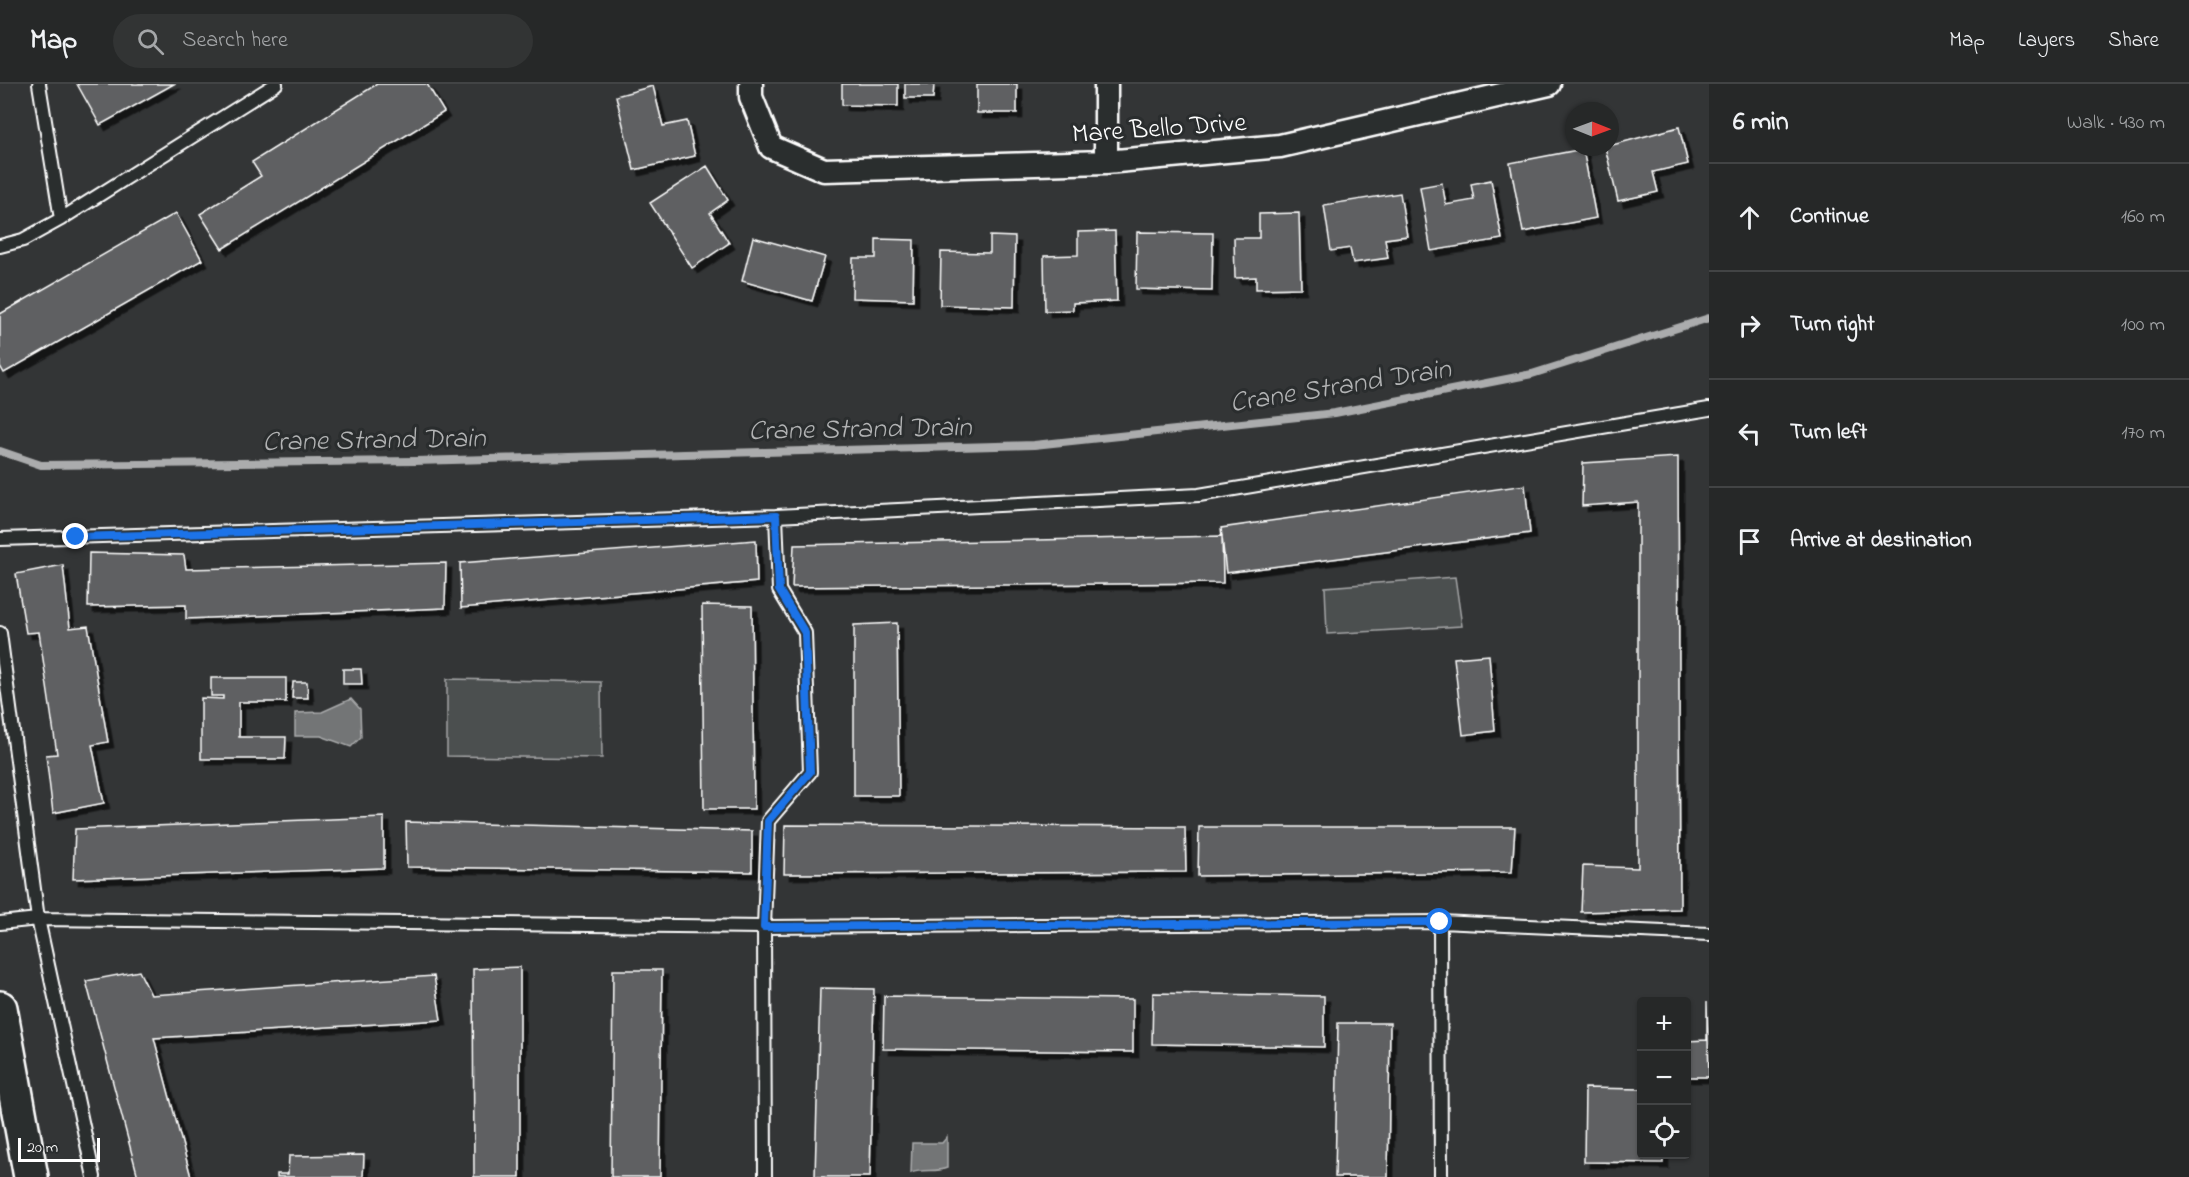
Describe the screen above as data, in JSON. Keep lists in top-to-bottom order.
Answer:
{
  "streets": {
    "street": ["Mare Bello Drive"]
  },
  "water": ["Crane Strand Drain"],
  "scale_bar": "20 m",
  "north": "right",
  "page": {
    "header": "Map",
    "search": "Search here",
    "nav": ["Map", "Layers", "Share"],
    "heading": ["6 min", "Walk · 430 m"],
    "list": [
      ["Continue", "160 m"],
      ["Turn right", "100 m"],
      ["Turn left", "170 m"],
      "Arrive at destination"
    ],
    "map_buttons": ["+", "−"],
    "scale": "20 m"
  }
}
